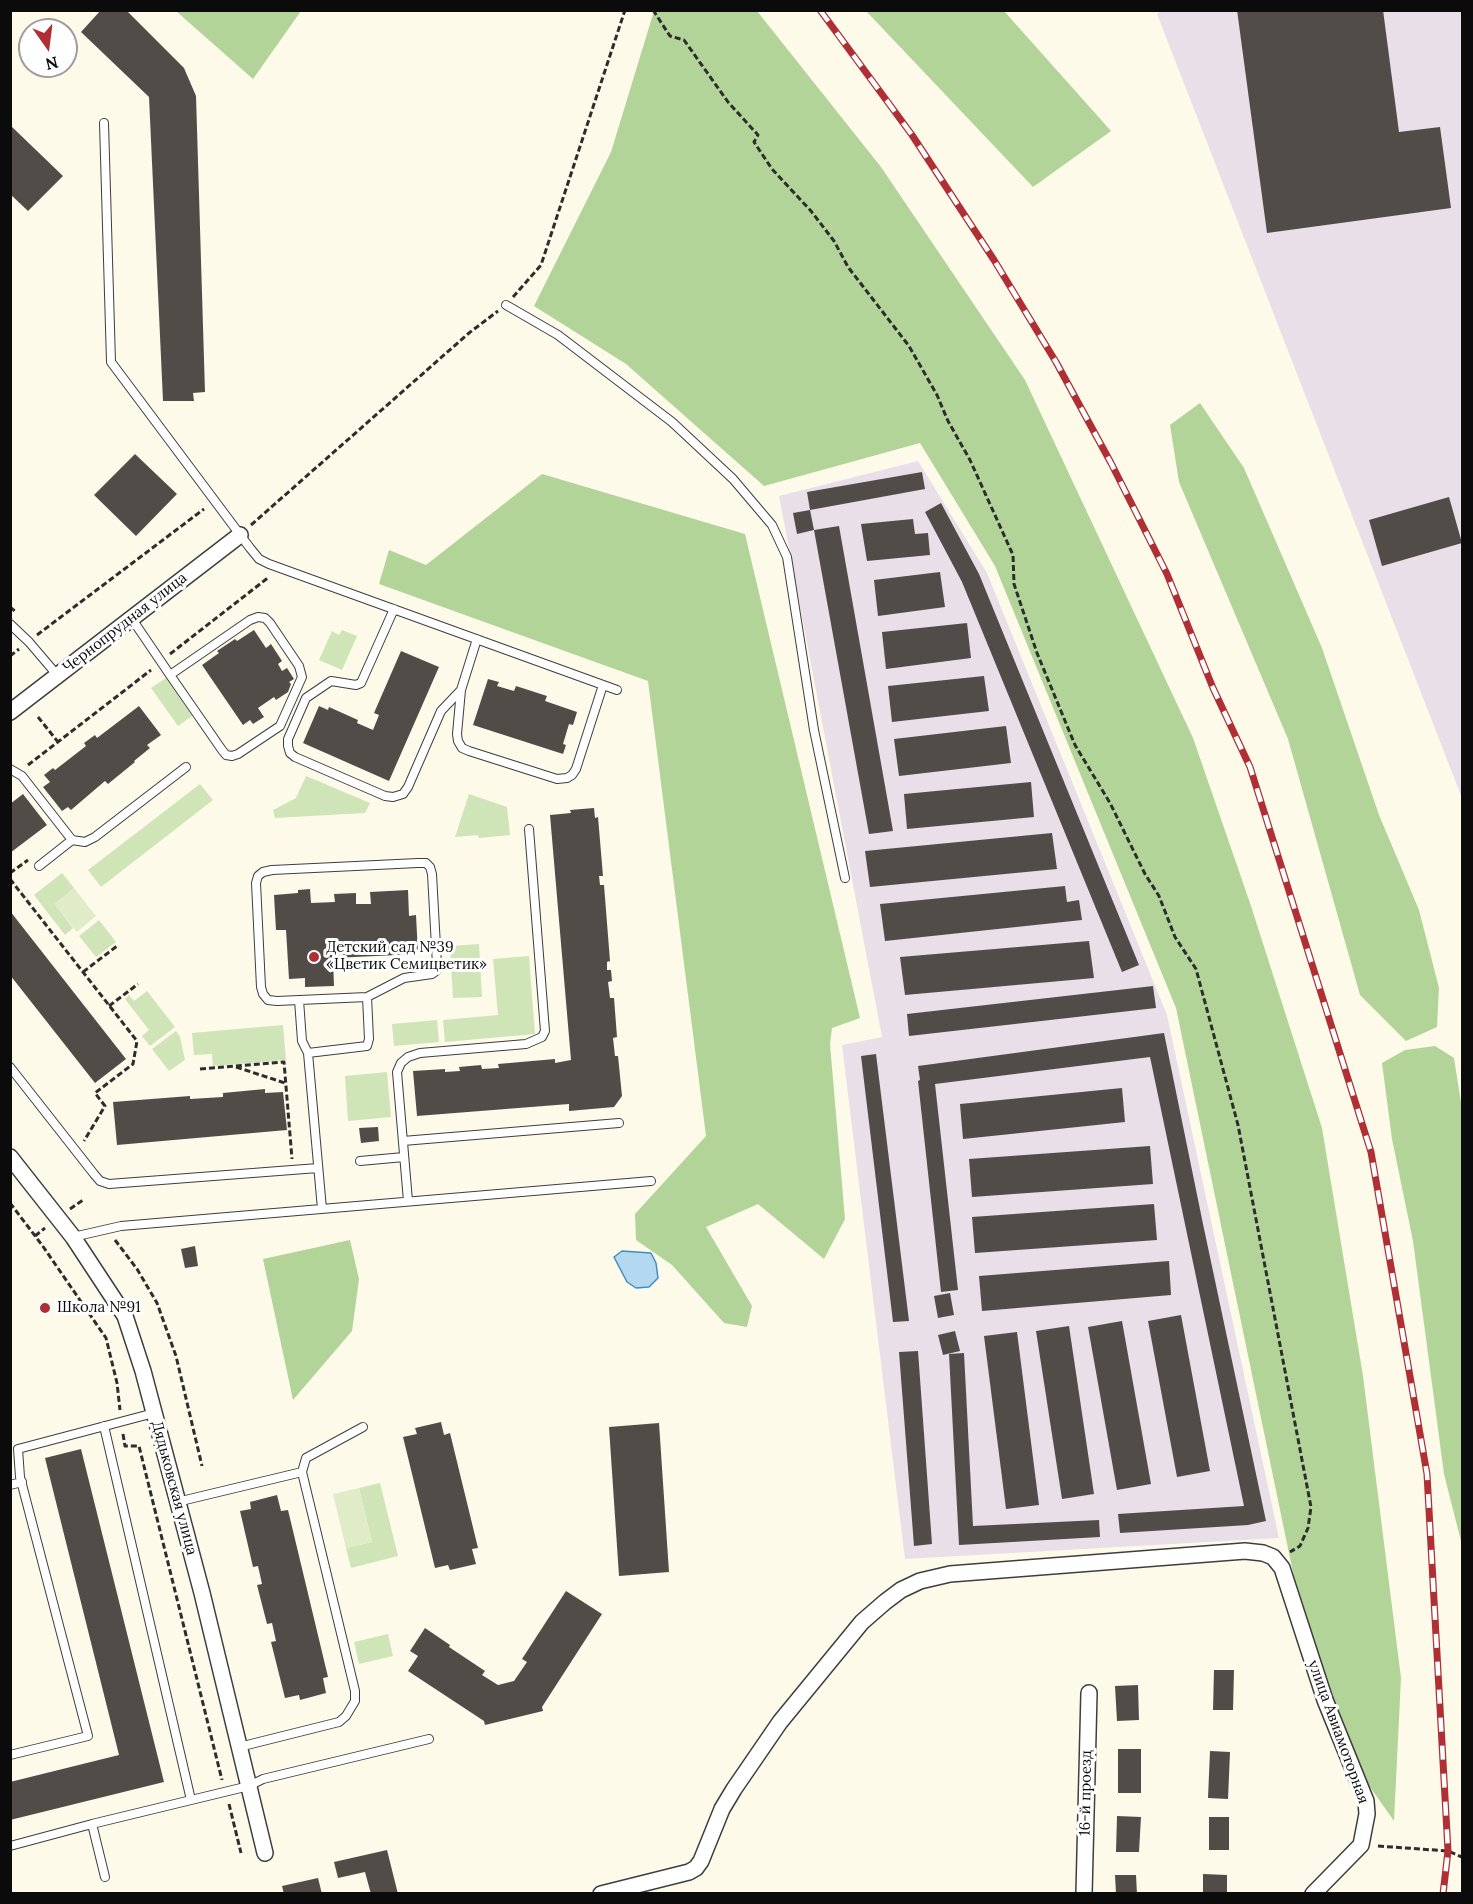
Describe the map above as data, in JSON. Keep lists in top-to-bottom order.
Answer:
{
  "streets": {
    "street": [
      "Чернопрудная улица",
      "Дядьковская улица",
      "улица Авиамоторная",
      "16-й проезд"
    ]
  },
  "places": ["Детский сад №39 «Цветик Семицветик»", "Школа №91"],
  "north": "bottom"
}
